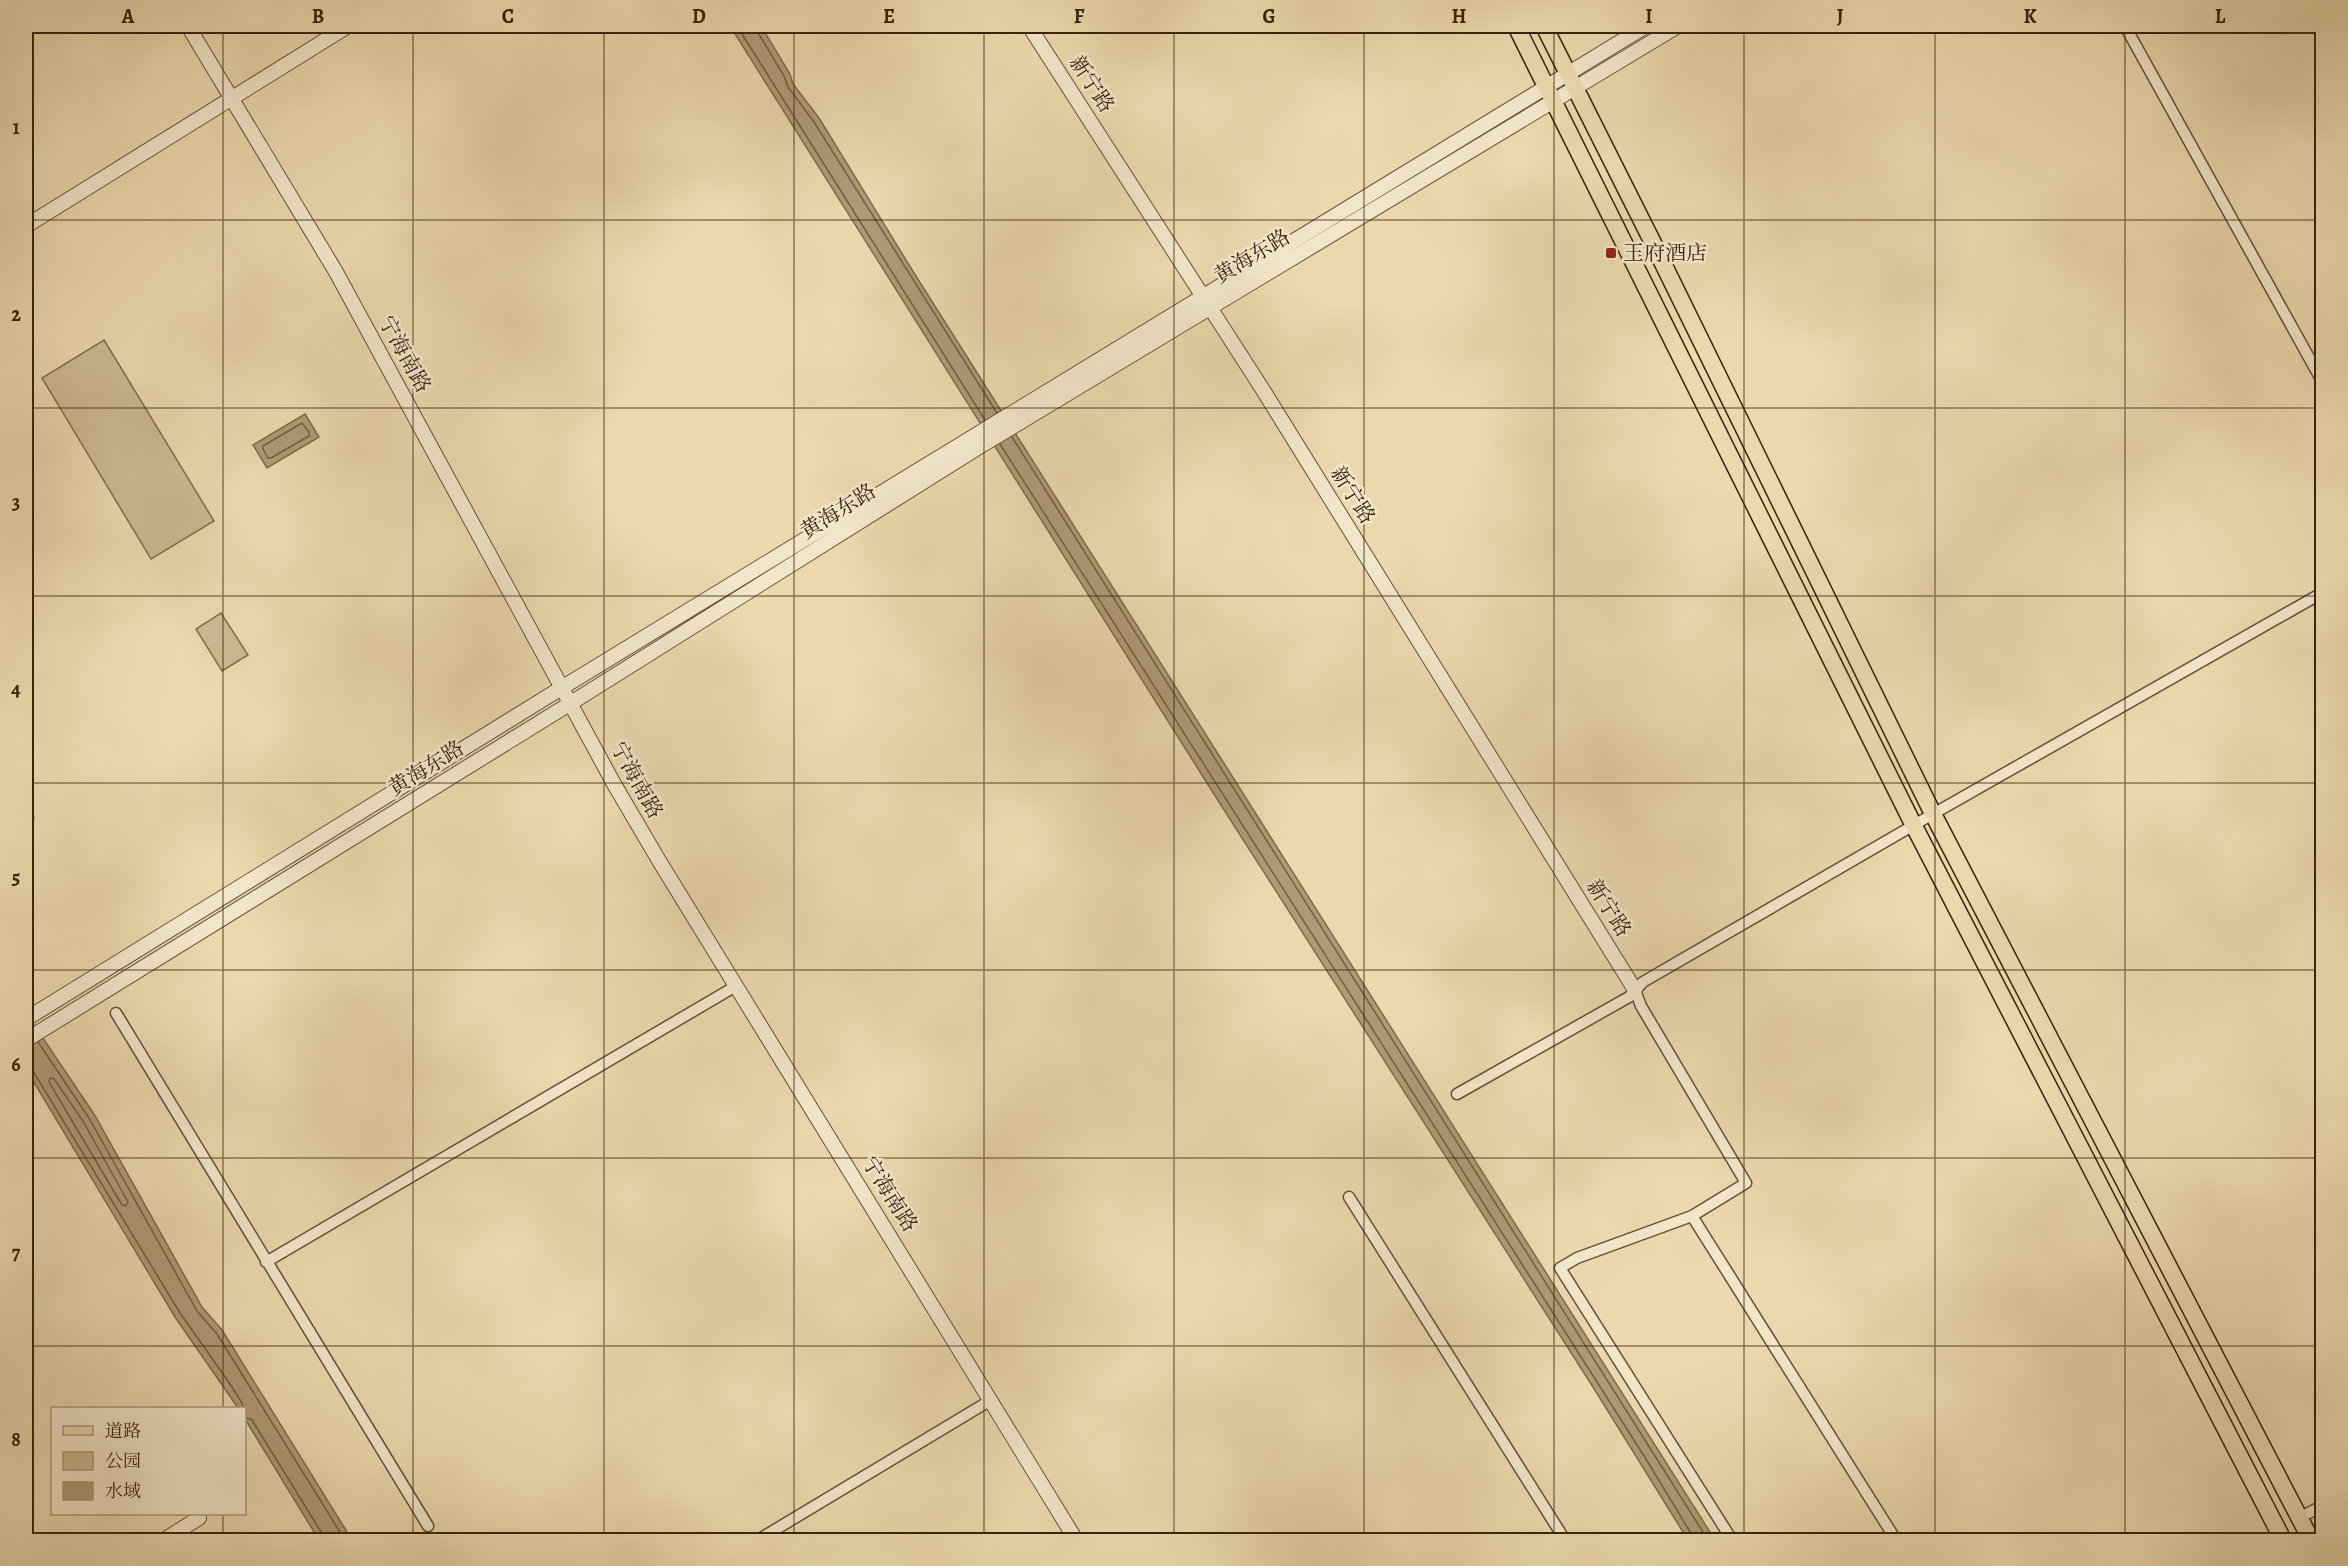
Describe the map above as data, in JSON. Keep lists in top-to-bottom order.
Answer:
{
  "streets": {
    "street": ["新宁路", "黄海东路", "宁海南路"]
  },
  "crossings": [
    ["新宁路", "黄海东路"],
    ["黄海东路", "宁海南路"]
  ],
  "places": {
    "transit": ["王府酒店"]
  },
  "legend": ["道路", "公园", "水域"],
  "grid": {
    "columns": [
      "A",
      "B",
      "C",
      "D",
      "E",
      "F",
      "G",
      "H",
      "I",
      "J",
      "K",
      "L"
    ],
    "rows": [
      "1",
      "2",
      "3",
      "4",
      "5",
      "6",
      "7",
      "8"
    ]
  }
}
